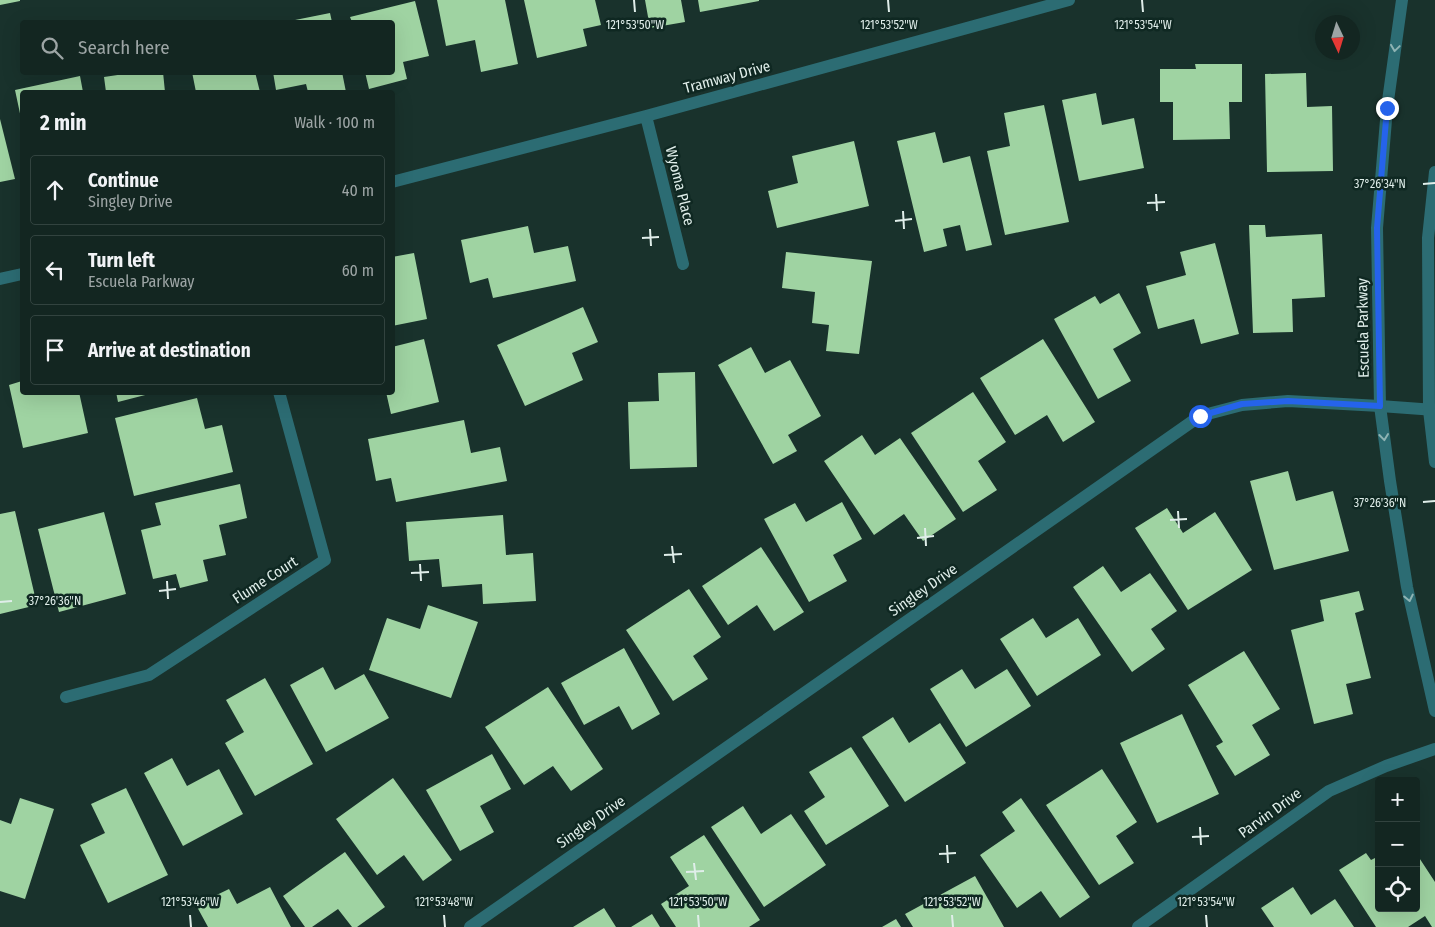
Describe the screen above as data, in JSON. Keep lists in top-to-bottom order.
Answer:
{
  "streets": {
    "street": [
      "Tramway Drive",
      "Wyoma Place",
      "Escuela Parkway",
      "Flume Court",
      "Singley Drive",
      "Parvin Drive"
    ]
  },
  "crossings": [
    ["Tramway Drive", "Wyoma Place"],
    ["Escuela Parkway", "Singley Drive"]
  ],
  "north": "bottom",
  "page": {
    "search": "Search here",
    "heading": ["2 min", "Walk · 100 m"],
    "list": [
      ["Continue", "Singley Drive", "40 m"],
      ["Turn left", "Escuela Parkway", "60 m"],
      "Arrive at destination"
    ],
    "map_buttons": ["+", "−"]
  },
  "coordinates": [
    "121°53'50\"W",
    "121°53'52\"W",
    "121°53'54\"W",
    "37°26'34\"N",
    "37°26'36\"N",
    "121°53'46\"W",
    "121°53'48\"W"
  ]
}
